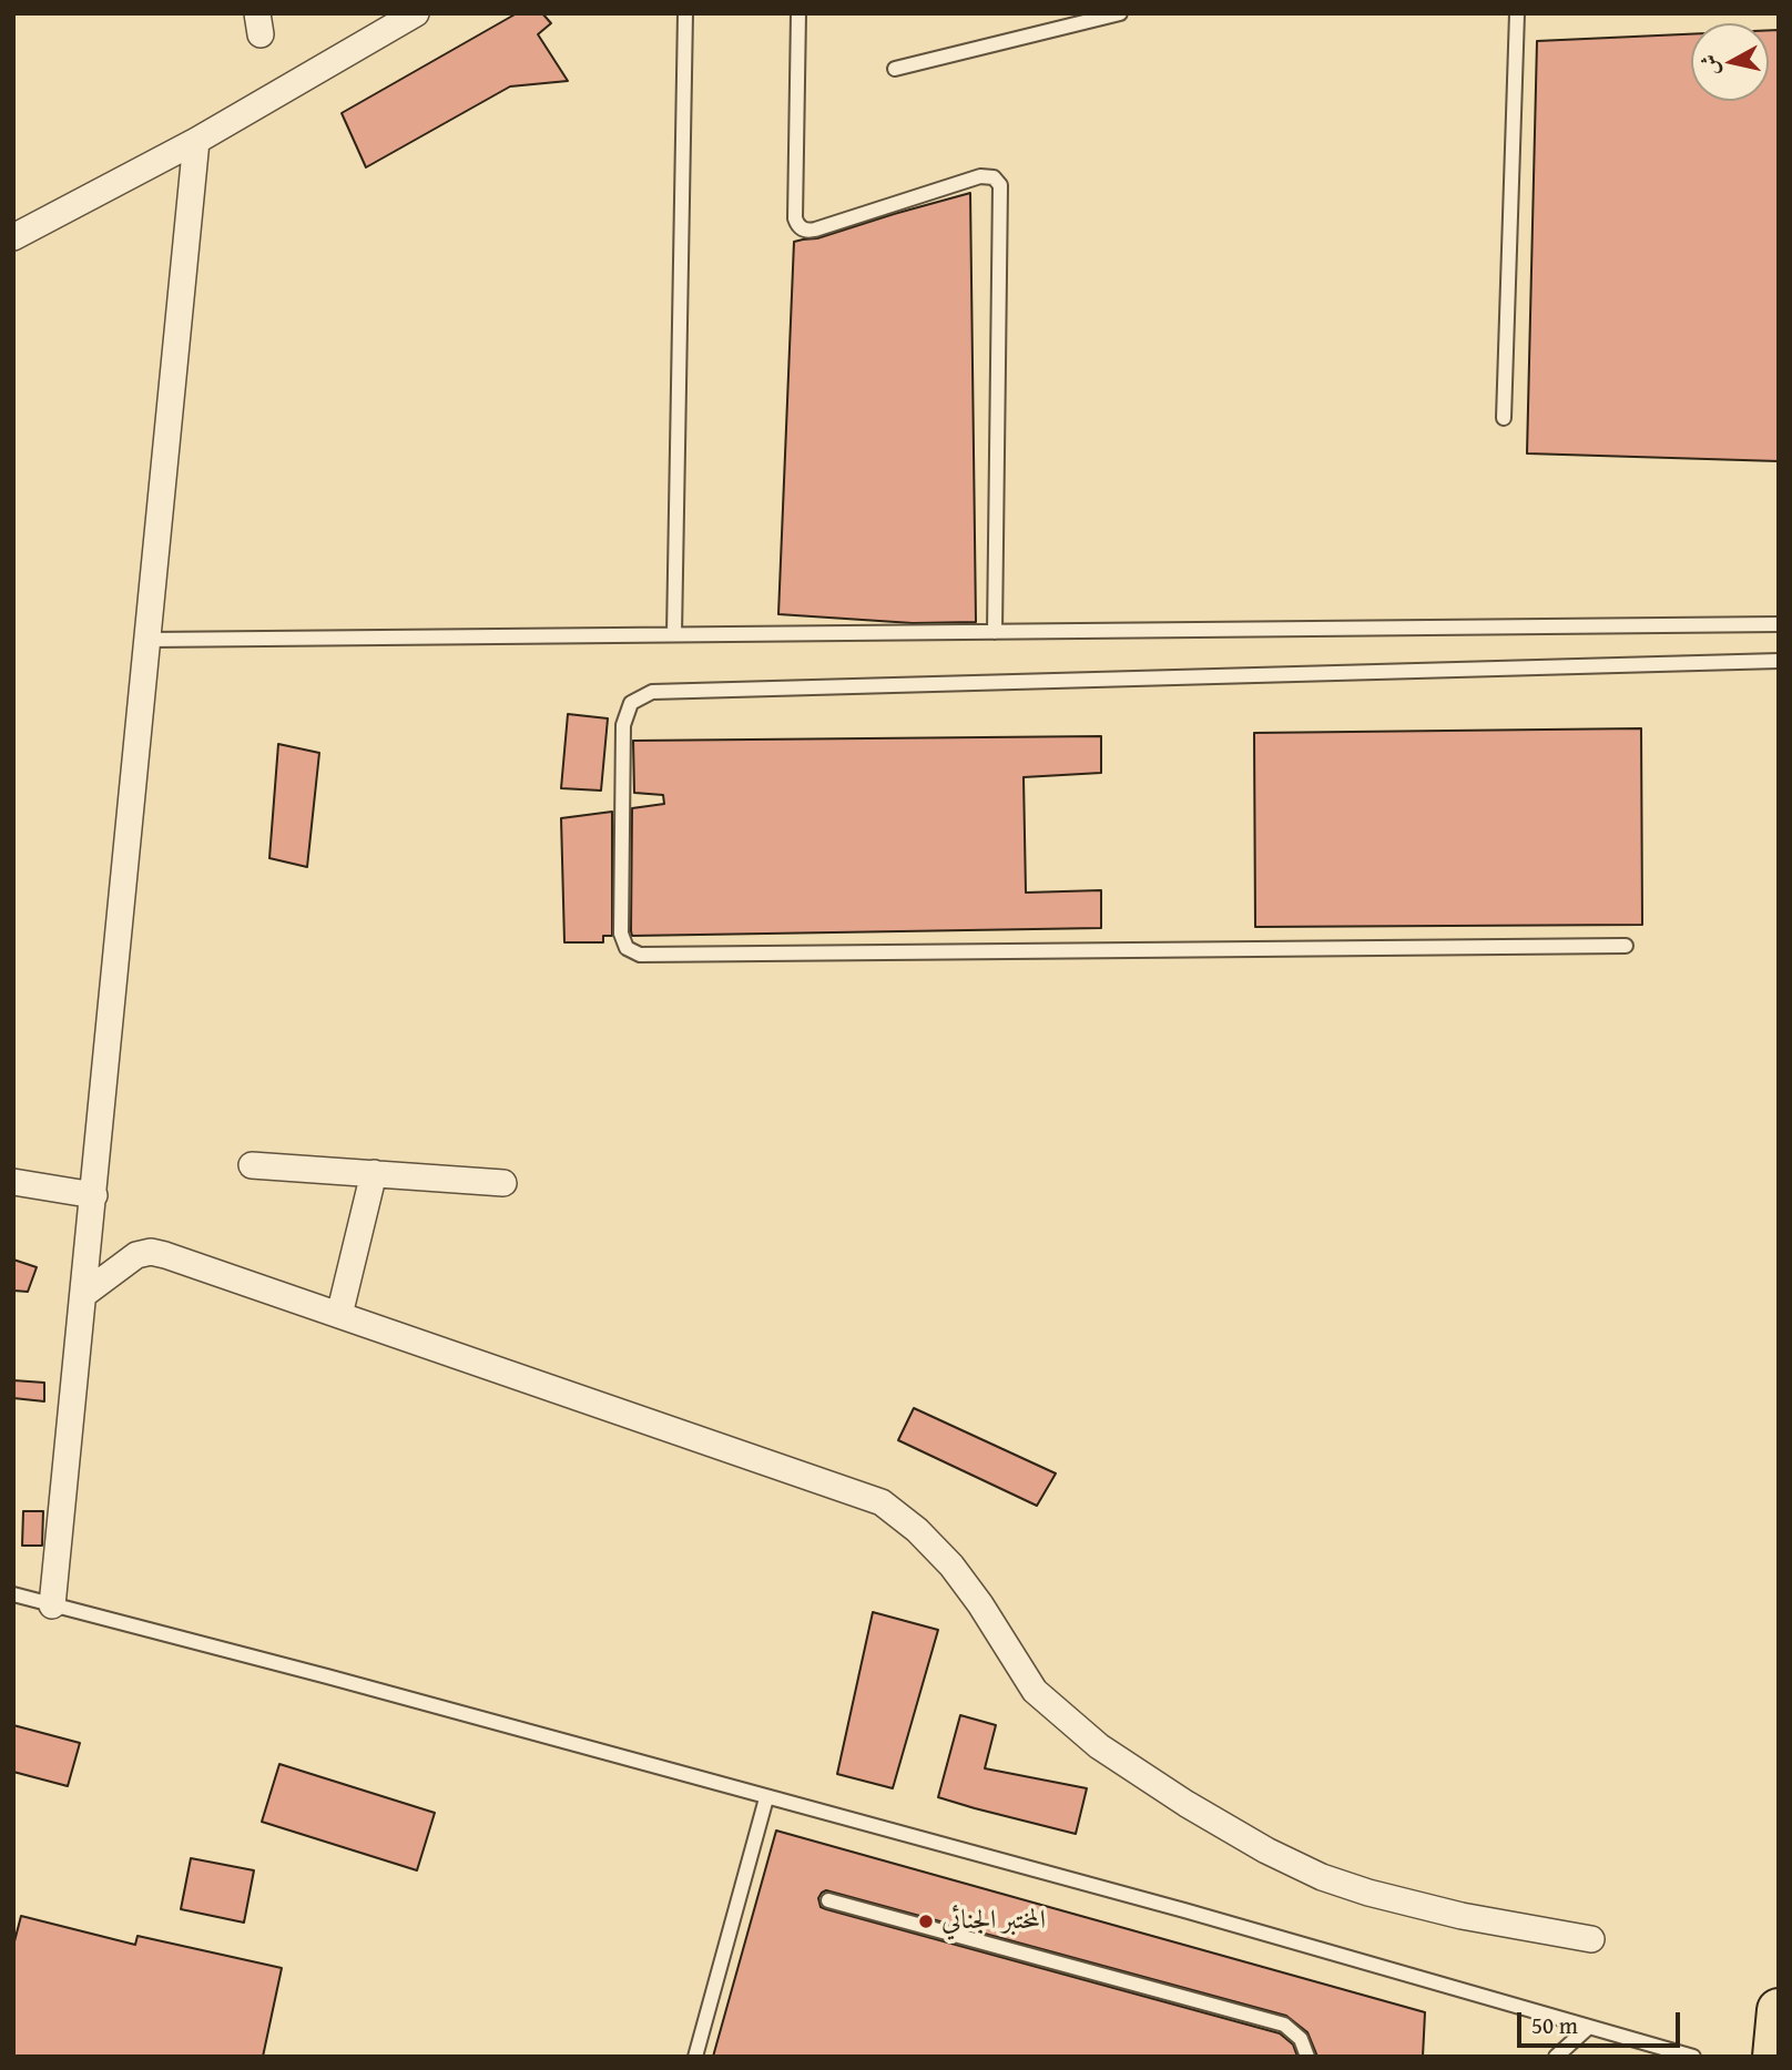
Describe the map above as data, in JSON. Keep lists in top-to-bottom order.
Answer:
{
  "places": ["المختبر الجنائي"],
  "scale_bar": "50 m",
  "north": "left"
}
